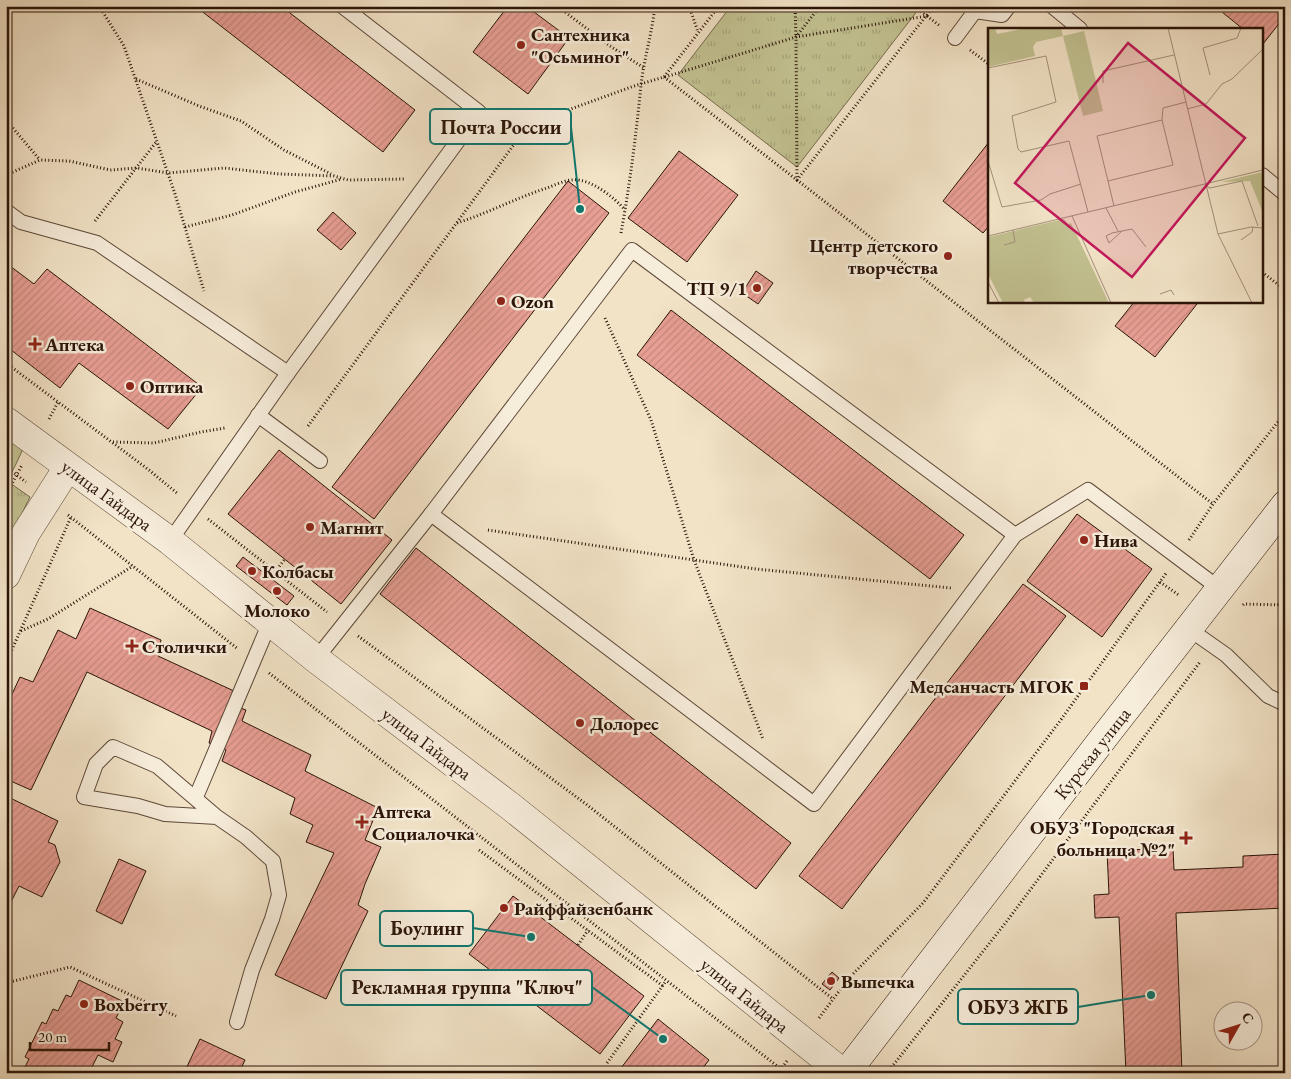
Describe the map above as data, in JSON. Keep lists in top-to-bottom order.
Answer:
{
  "streets": {
    "street": ["улица Гайдара", "Курская улица"]
  },
  "places": {
    "other": [
      "Сантехника \"Осьминог\"",
      "Почта России",
      "Центр детского творчества",
      "ТП 9/1",
      "Ozon",
      "Оптика",
      "Магнит",
      "Нива",
      "Колбасы",
      "Молоко",
      "Долорес",
      "Райффайзенбанк",
      "Боулинг",
      "Выпечка",
      "ОБУЗ ЖГБ",
      "Boxberry",
      "Рекламная группа \"Ключ\""
    ],
    "health": [
      "Аптека",
      "Столички",
      "Аптека Социалочка",
      "ОБУЗ \"Городская больница №2\""
    ],
    "transit": ["Медсанчасть МГОК"]
  },
  "scale_bar": "20 m",
  "north": "top right"
}
